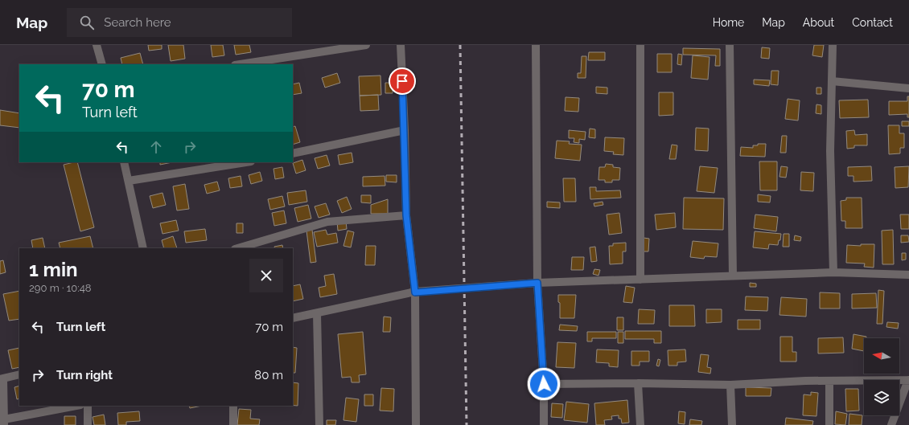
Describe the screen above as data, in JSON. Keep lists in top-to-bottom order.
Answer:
{
  "north": "left",
  "page": {
    "header": "Map",
    "search": "Search here",
    "nav": [
      "Home",
      "Map",
      "About",
      "Contact"
    ],
    "turn": ["70 m", "Turn left"],
    "heading": ["1 min", "290 m · 10:48"],
    "list": [
      {
        "name": "Turn left",
        "value": "70 m"
      },
      {
        "name": "Turn right",
        "value": "80 m"
      }
    ]
  }
}
